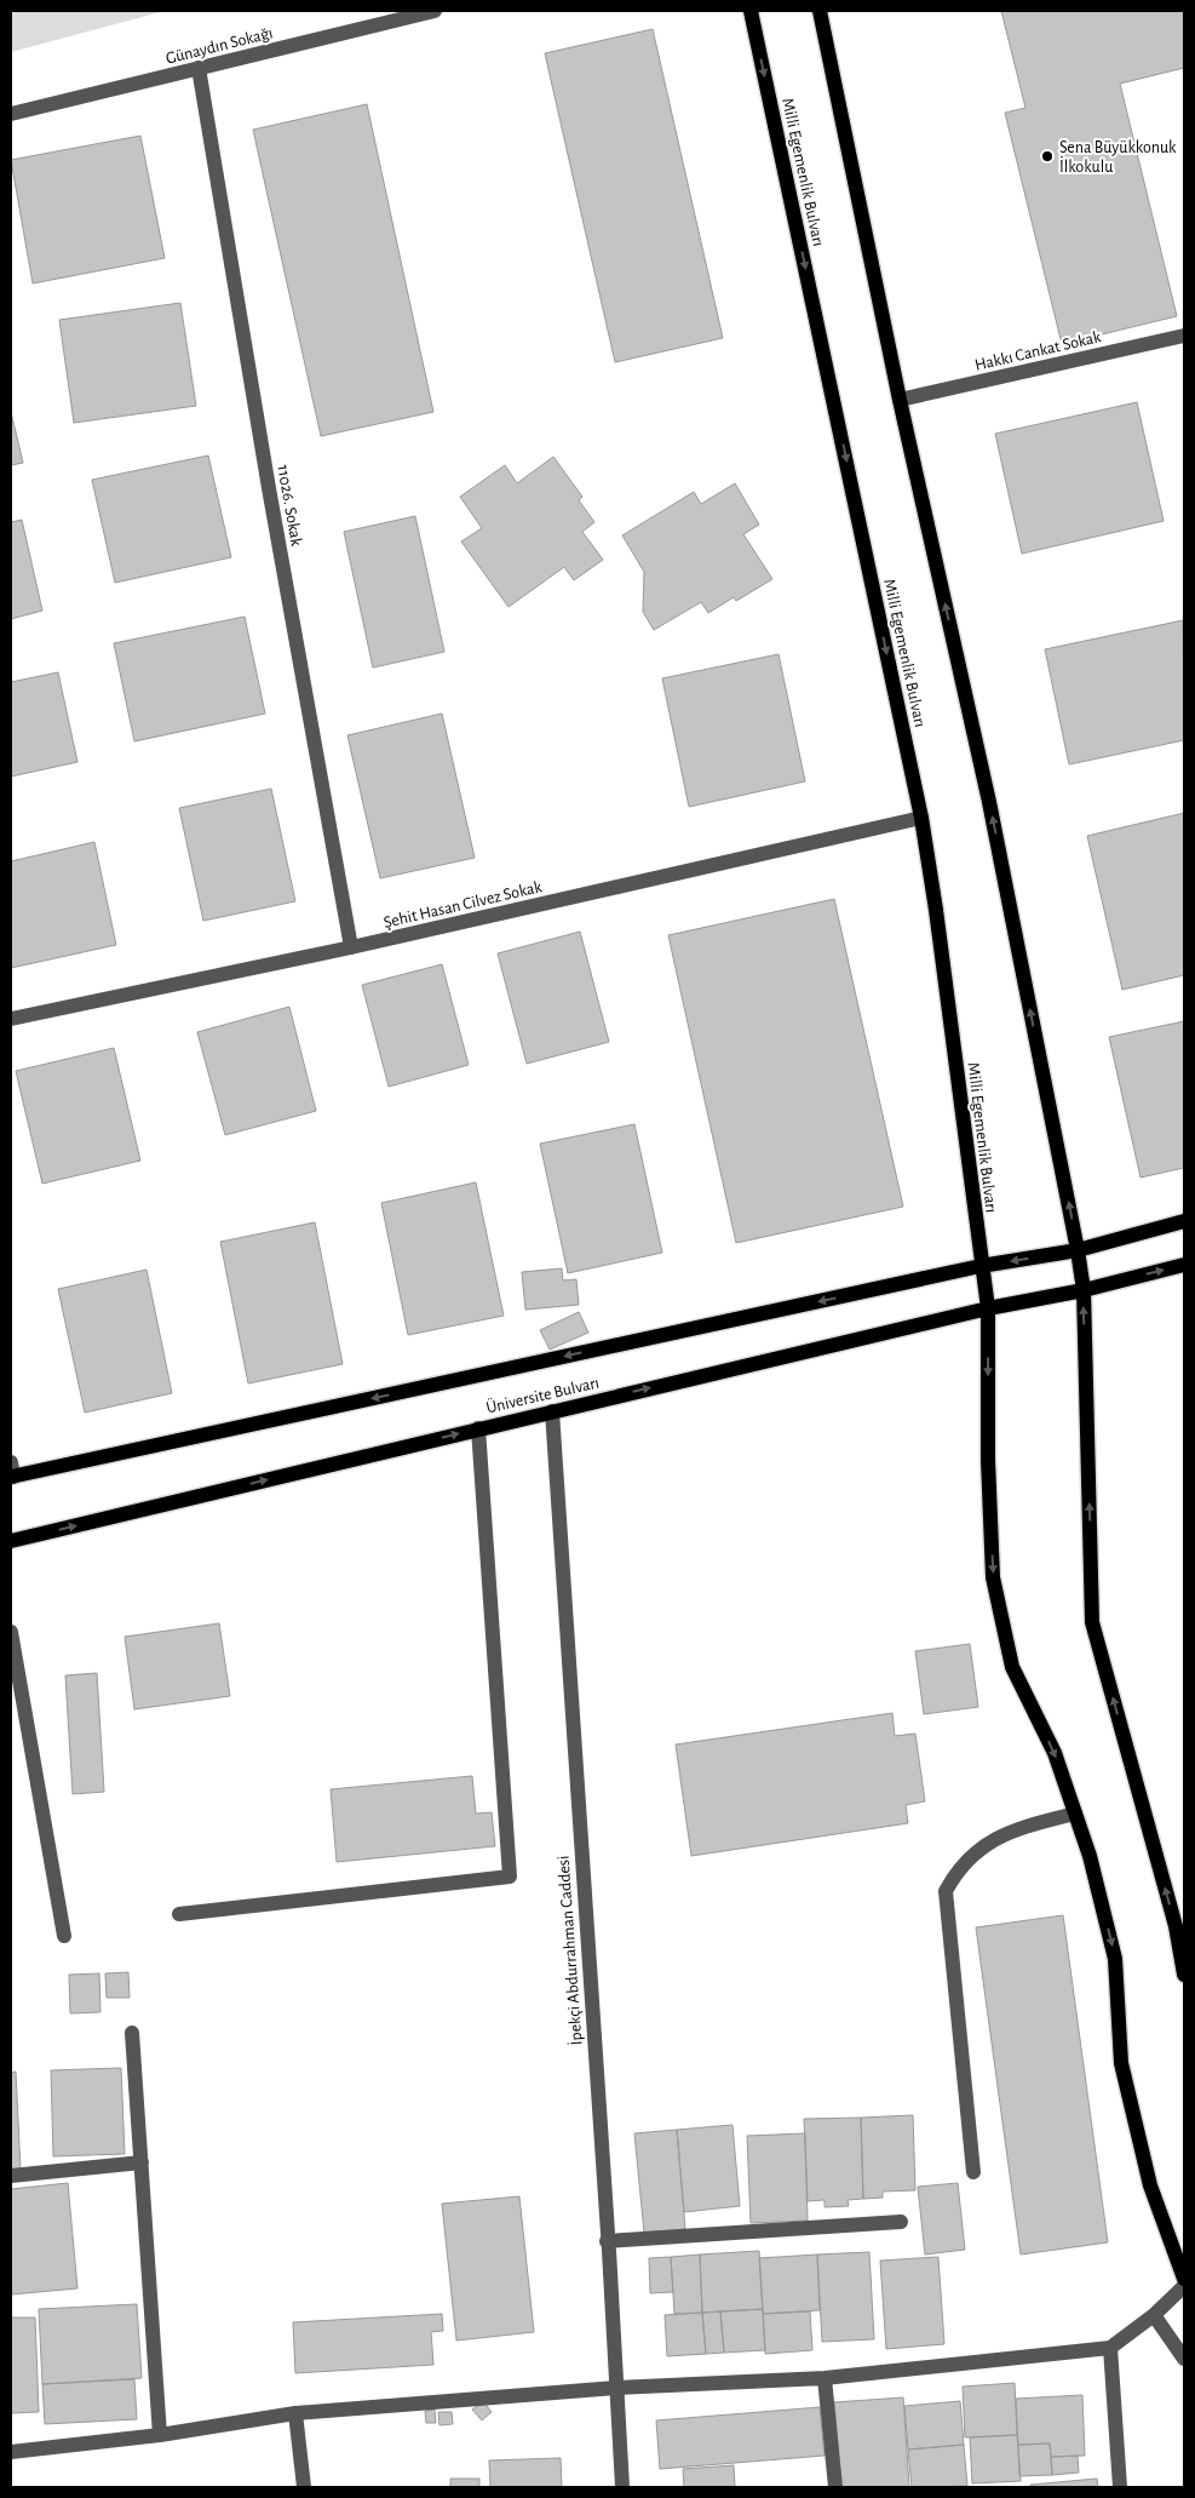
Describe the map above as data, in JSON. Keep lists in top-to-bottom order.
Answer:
{
  "streets": {
    "main road": ["Milli Egemenlik Bulvarı", "Üniversite Bulvarı"],
    "street": [
      "Günaydın Sokağı",
      "Hakkı Cankat Sokak",
      "11026. Sokak",
      "Şehit Hasan Cilvez Sokak",
      "İpekçi Abdurrahman Caddesi"
    ]
  },
  "crossings": [
    ["Günaydın Sokağı", "11026. Sokak"],
    ["Milli Egemenlik Bulvarı", "Şehit Hasan Cilvez Sokak"],
    ["Milli Egemenlik Bulvarı", "Üniversite Bulvarı"],
    ["11026. Sokak", "Şehit Hasan Cilvez Sokak"],
    ["Üniversite Bulvarı", "İpekçi Abdurrahman Caddesi"]
  ],
  "places": ["Sena Büyükkonuk İlkokulu"]
}
